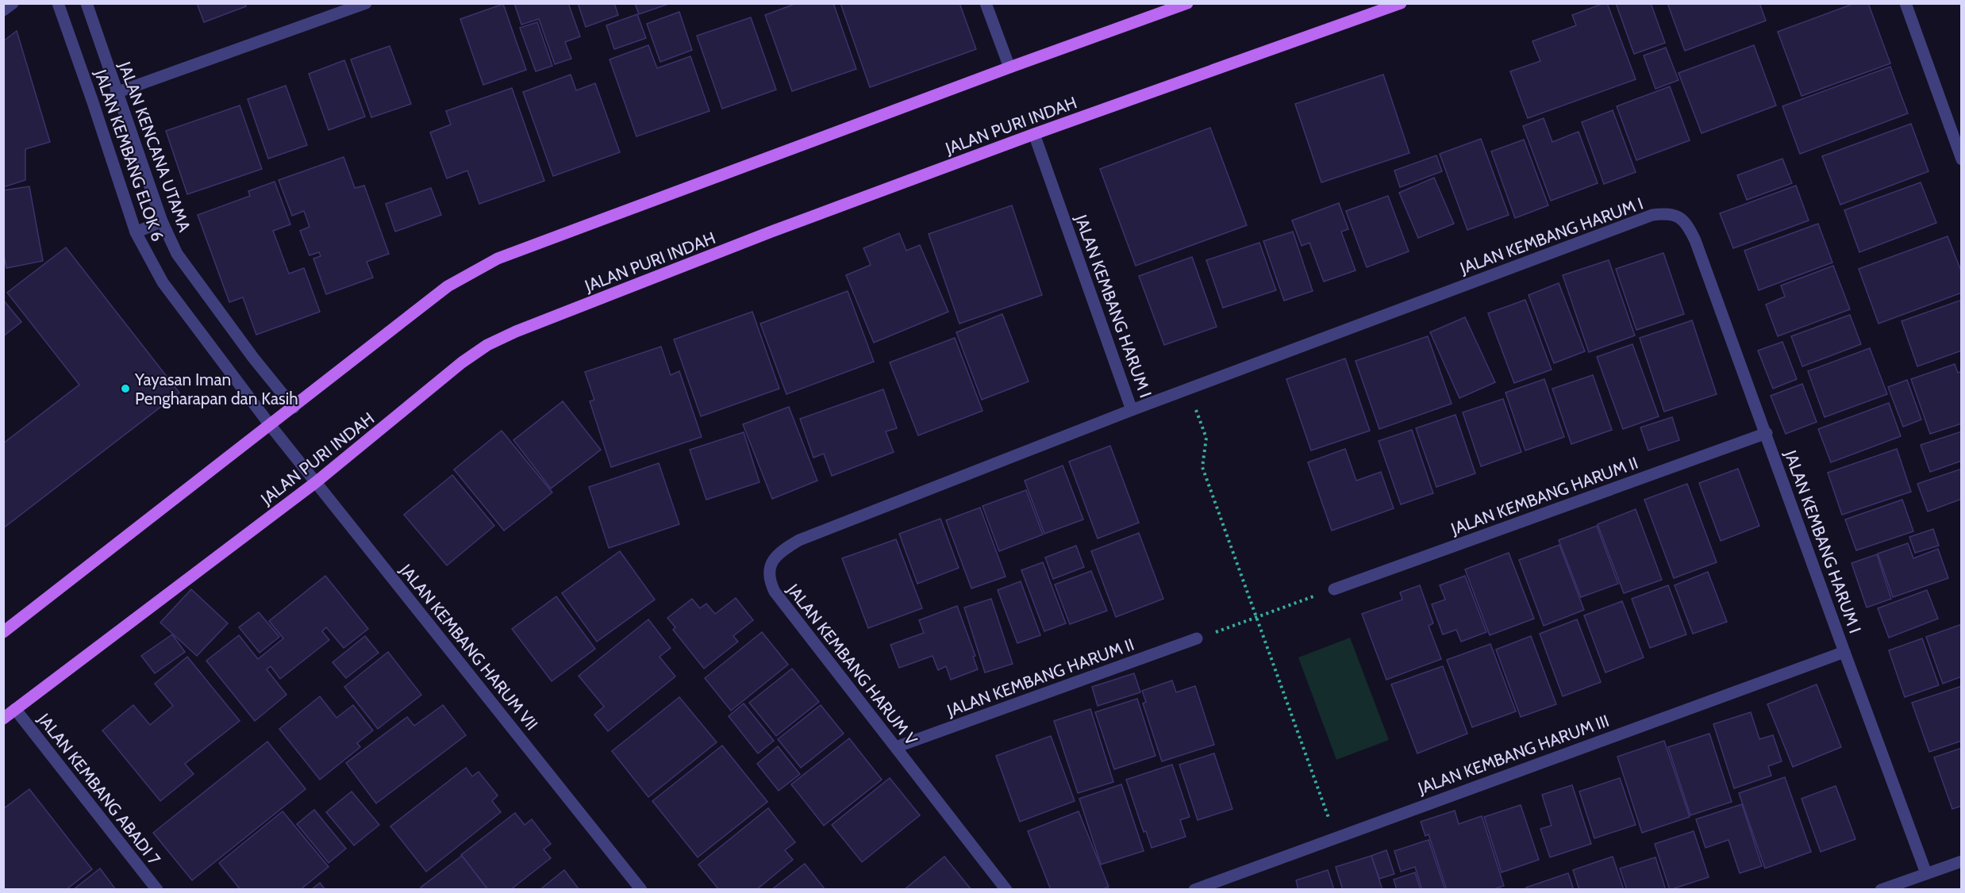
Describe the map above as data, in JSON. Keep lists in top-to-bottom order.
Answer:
{
  "streets": {
    "main road": ["JALAN PURI INDAH"],
    "street": [
      "JALAN KENCANA UTAMA",
      "JALAN KEMBANG ELOK 6",
      "JALAN KEMBANG HARUM I",
      "JALAN KEMBANG HARUM II",
      "JALAN KEMBANG HARUM VII",
      "JALAN KEMBANG HARUM V",
      "JALAN KEMBANG HARUM III",
      "JALAN KEMBANG ABADI 7"
    ]
  },
  "crossings": [
    ["JALAN PURI INDAH", "JALAN KEMBANG HARUM I"],
    ["JALAN PURI INDAH", "JALAN KEMBANG HARUM VII"],
    ["JALAN PURI INDAH", "JALAN KEMBANG ABADI 7"],
    ["JALAN KEMBANG ELOK 6", "JALAN KEMBANG HARUM VII"],
    ["JALAN KEMBANG HARUM I", "JALAN KEMBANG HARUM II"],
    ["JALAN KEMBANG HARUM I", "JALAN KEMBANG HARUM V"],
    ["JALAN KEMBANG HARUM I", "JALAN KEMBANG HARUM III"],
    ["JALAN KEMBANG HARUM II", "JALAN KEMBANG HARUM V"]
  ],
  "places": ["Yayasan Iman Pengharapan dan Kasih"]
}
